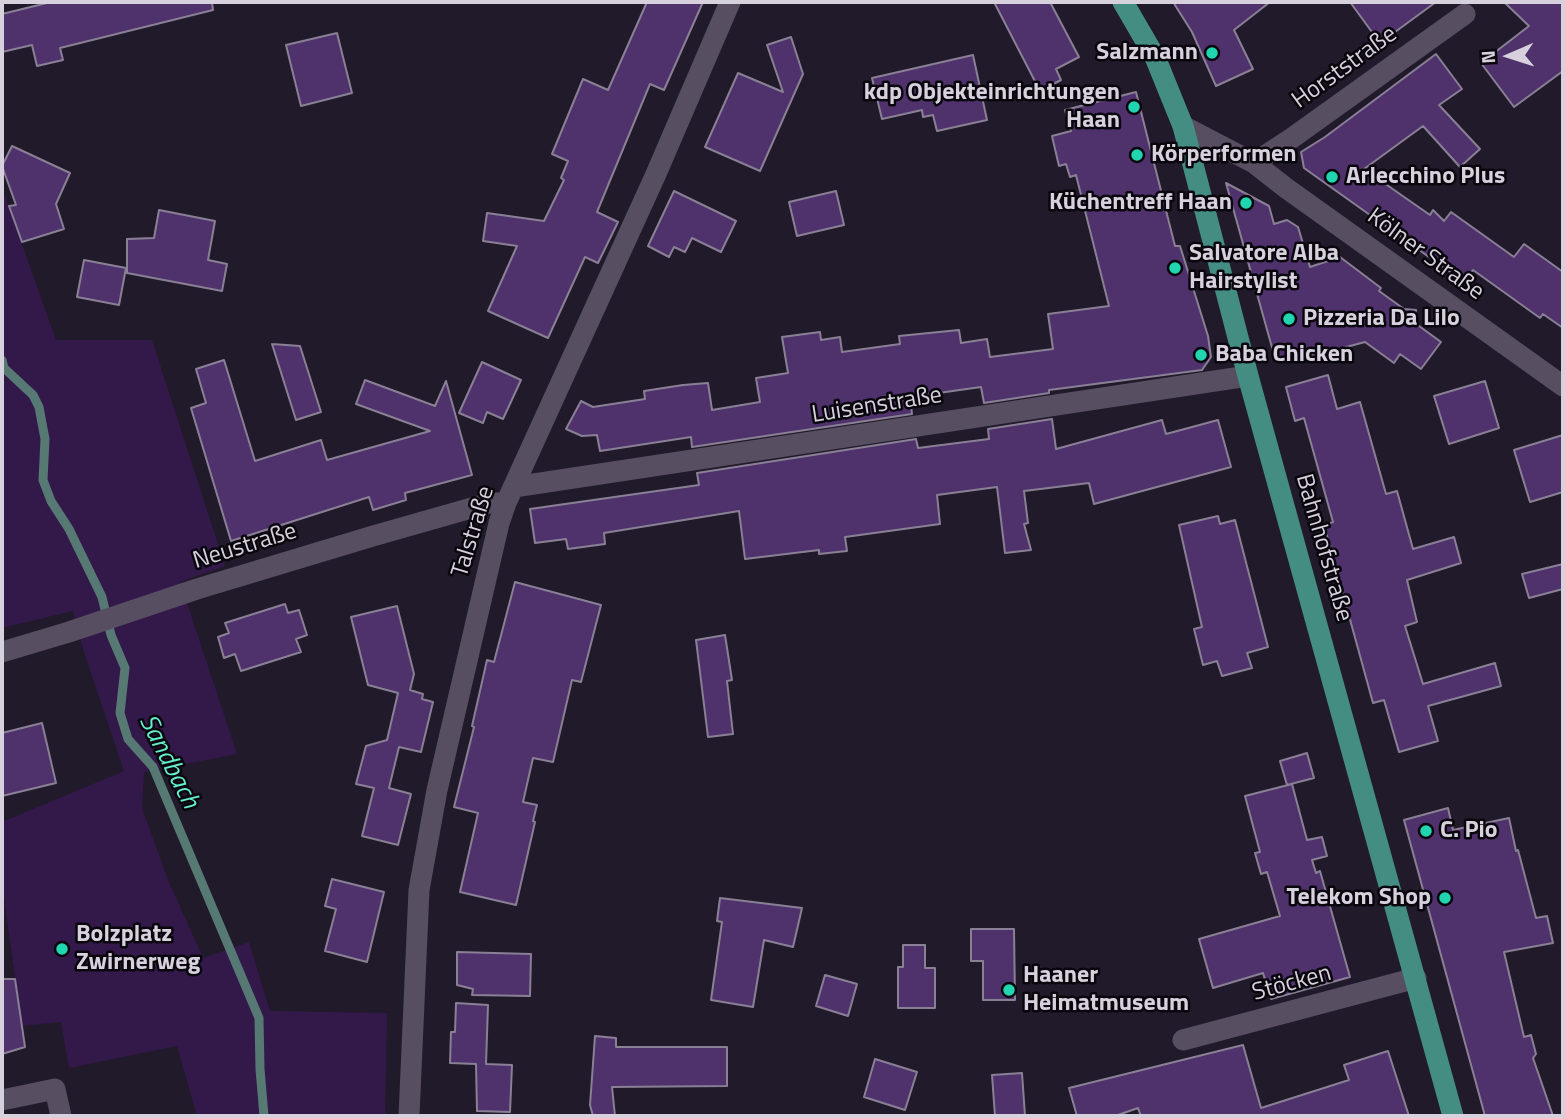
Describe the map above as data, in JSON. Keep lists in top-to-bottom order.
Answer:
{
  "streets": {
    "main road": ["Bahnhofstraße"],
    "street": [
      "Horststraße",
      "Kölner Straße",
      "Luisenstraße",
      "Talstraße",
      "Neustraße",
      "Stöcken"
    ]
  },
  "crossings": [
    ["Horststraße", "Kölner Straße"],
    ["Kölner Straße", "Bahnhofstraße"],
    ["Luisenstraße", "Talstraße"],
    ["Luisenstraße", "Neustraße"],
    ["Luisenstraße", "Bahnhofstraße"],
    ["Talstraße", "Neustraße"],
    ["Bahnhofstraße", "Stöcken"]
  ],
  "water": ["Sandbach"],
  "places": [
    "Salzmann",
    "kdp Objekteinrichtungen Haan",
    "Körperformen",
    "Arlecchino Plus",
    "Küchentreff Haan",
    "Salvatore Alba Hairstylist",
    "Pizzeria Da Lilo",
    "Baba Chicken",
    "C. Pio",
    "Telekom Shop",
    "Bolzplatz Zwirnerweg",
    "Haaner Heimatmuseum"
  ],
  "north": "left"
}
